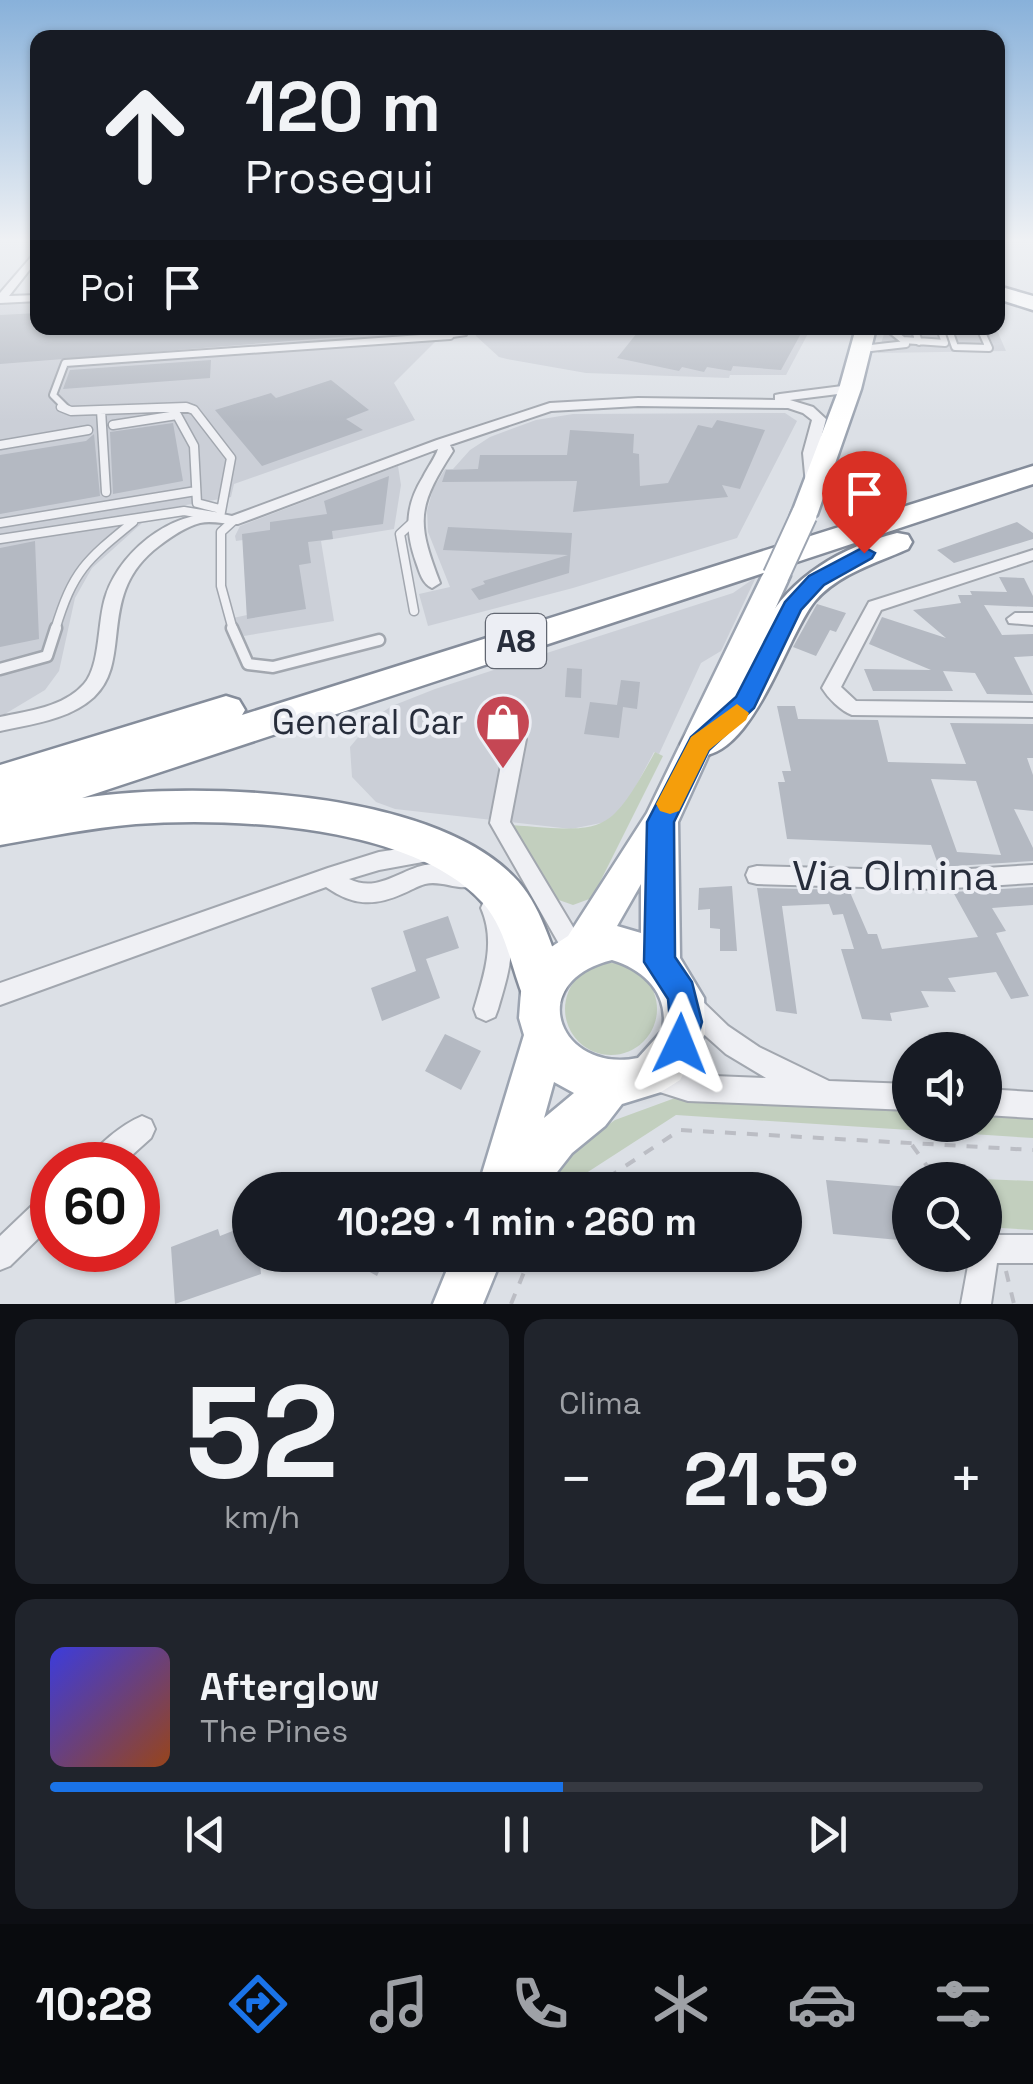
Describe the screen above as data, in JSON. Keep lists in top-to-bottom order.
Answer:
{
  "streets": {
    "highway": ["A8"],
    "street": ["Via Olmina"]
  },
  "places": {
    "shop": ["General Car"]
  },
  "page": {
    "turn": ["120 m", "Prosegui"],
    "then": "Poi",
    "limit": "60",
    "trip": "10:29 · 1 min · 260 m",
    "tile": [
      ["52", "km/h"],
      "Clima"
    ],
    "heat": ["−", "21.5°", "+"],
    "song": ["Afterglow", "The Pines"],
    "tabs": "10:28"
  }
}
